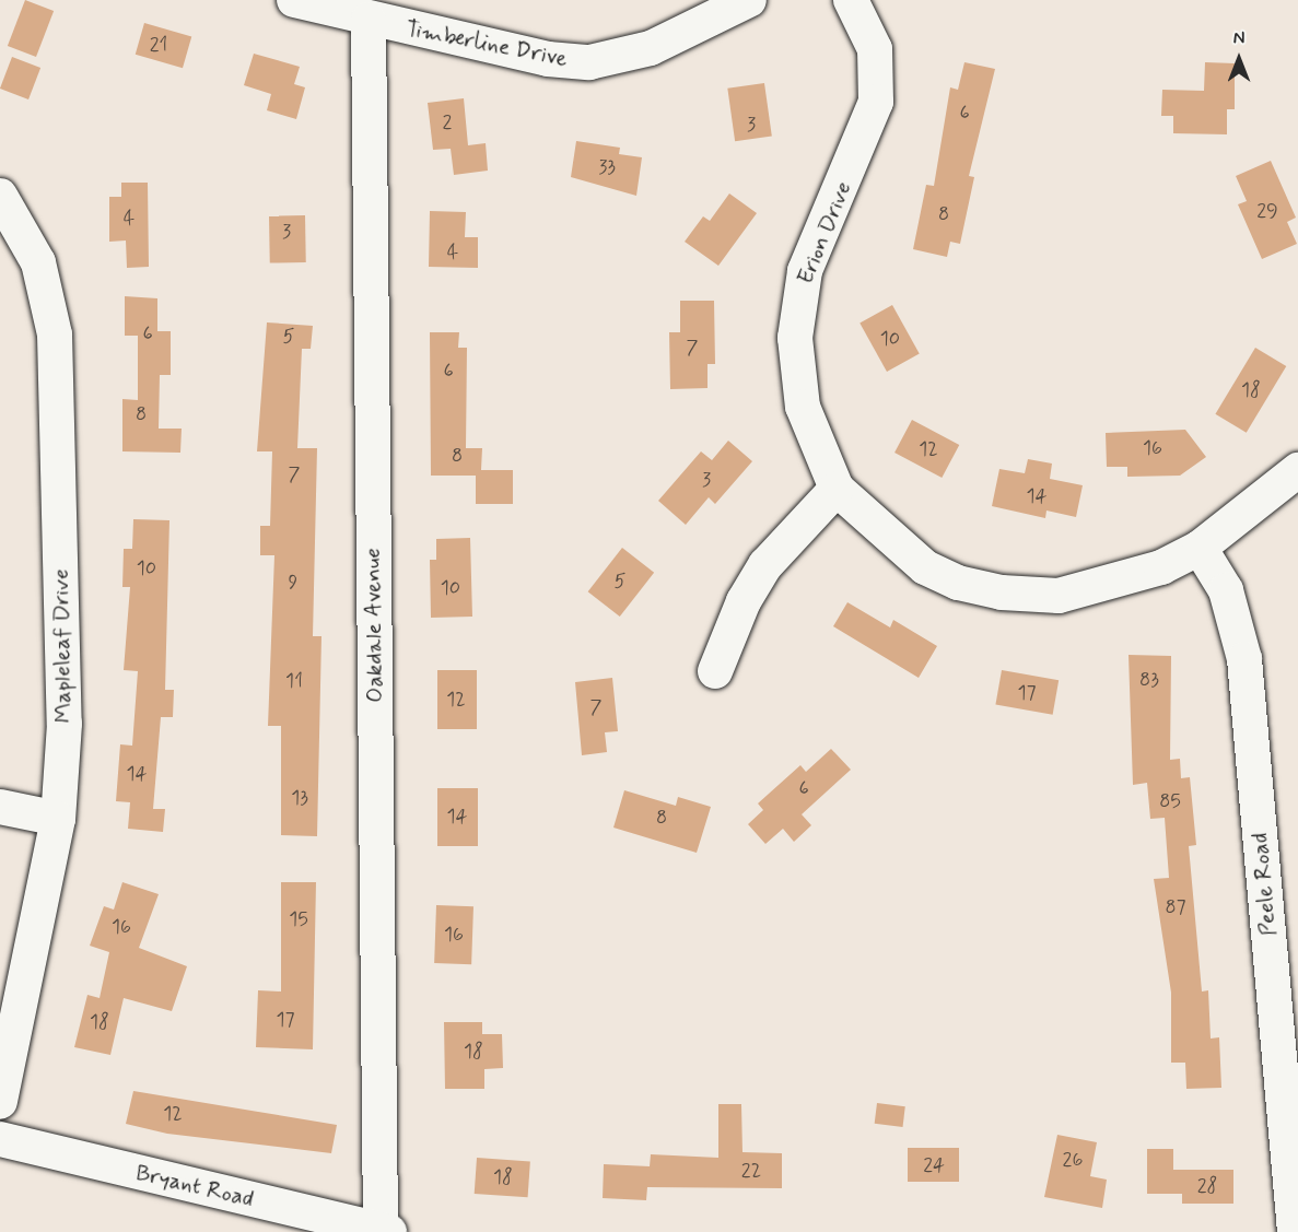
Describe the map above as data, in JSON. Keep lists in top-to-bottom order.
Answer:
{
  "streets": {
    "street": [
      "Timberline Drive",
      "Erion Drive",
      "Oakdale Avenue",
      "Mapleleaf Drive",
      "Peele Road",
      "Bryant Road"
    ]
  },
  "crossings": [
    ["Timberline Drive", "Oakdale Avenue"],
    ["Erion Drive", "Peele Road"],
    ["Oakdale Avenue", "Bryant Road"]
  ],
  "house_numbers": [
    "21",
    "6",
    "2",
    "3",
    "33",
    "29",
    "8",
    "4",
    "3",
    "4",
    "6",
    "5",
    "10",
    "7",
    "6",
    "18",
    "8",
    "16",
    "12",
    "8",
    "7",
    "3",
    "14",
    "10",
    "5",
    "9",
    "10",
    "83",
    "11",
    "17",
    "12",
    "7",
    "14",
    "6",
    "13",
    "85",
    "14",
    "8",
    "87",
    "15",
    "16",
    "16",
    "17",
    "18",
    "18",
    "12",
    "26",
    "24",
    "22",
    "18",
    "28"
  ],
  "north": "top"
}
